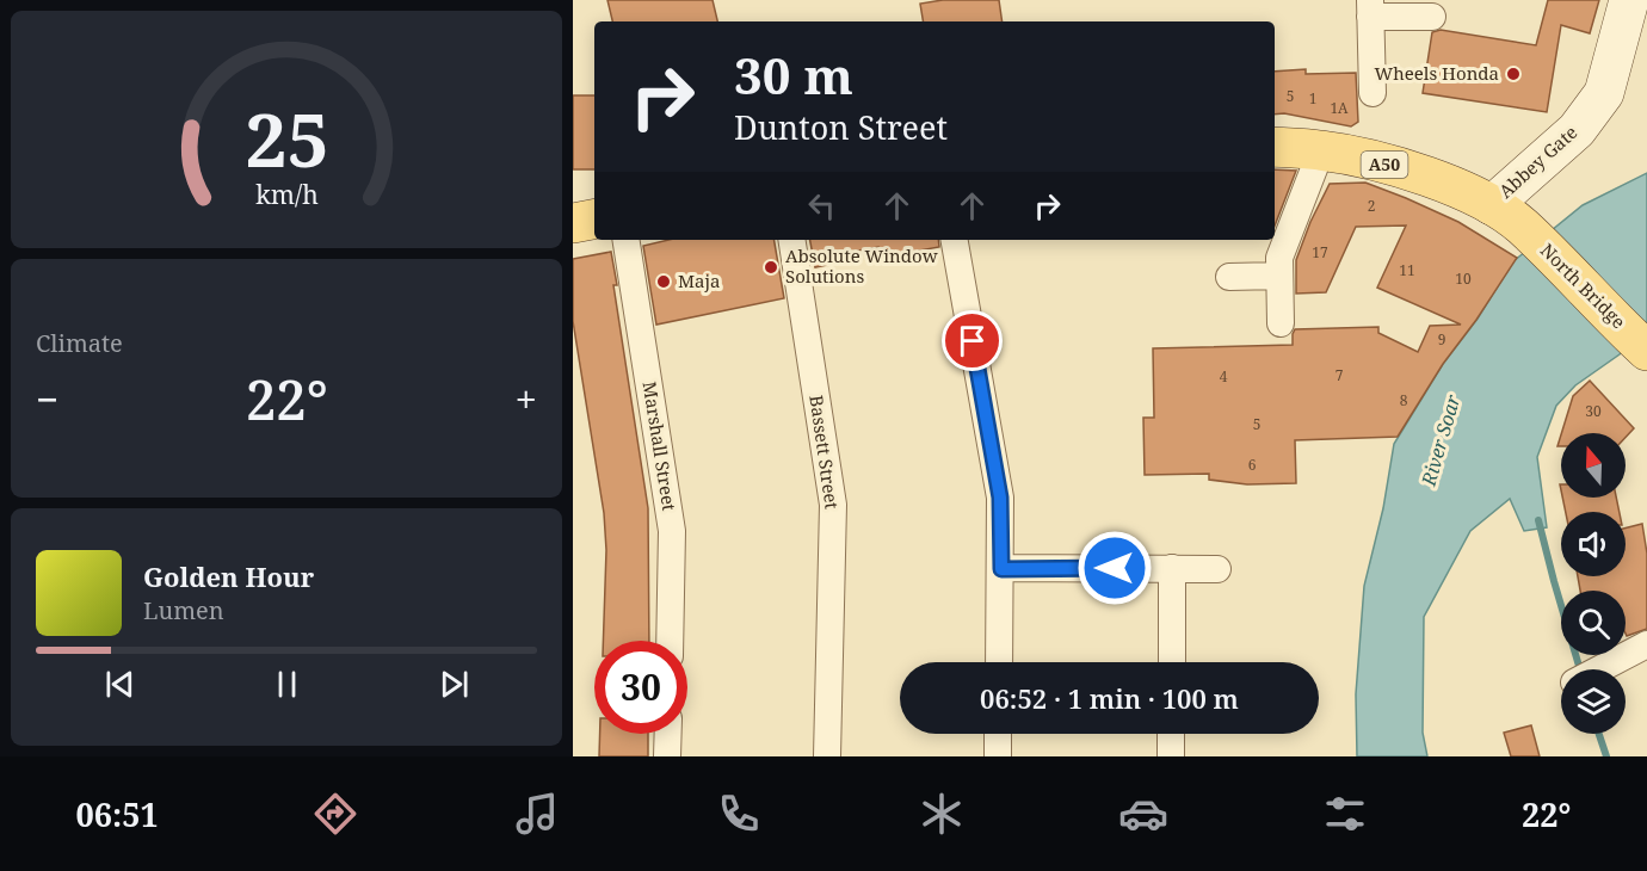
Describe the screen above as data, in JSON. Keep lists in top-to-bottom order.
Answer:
{
  "streets": {
    "main road": ["A50", "North Bridge"],
    "street": ["Abbey Gate", "Marshall Street", "Bassett Street"]
  },
  "crossings": [
    ["Abbey Gate", "A50"],
    ["Abbey Gate", "North Bridge"],
    ["A50", "North Bridge"]
  ],
  "water": ["River Soar"],
  "places": ["Wheels Honda", "Absolute Window Solutions", "Maja"],
  "house_numbers": [
    "5",
    "1",
    "1A",
    "2",
    "17",
    "11",
    "10",
    "9",
    "7",
    "4",
    "8",
    "30",
    "5",
    "6"
  ],
  "north": "top",
  "page": {
    "turn": ["30 m", "Dunton Street"],
    "tile": "Climate",
    "heat": ["−", "22°", "+"],
    "song": ["Golden Hour", "Lumen"],
    "limit": "30",
    "trip": "06:52 · 1 min · 100 m",
    "tabs": ["06:51", "22°"],
    "gauge": ["25", "km/h"]
  }
}
